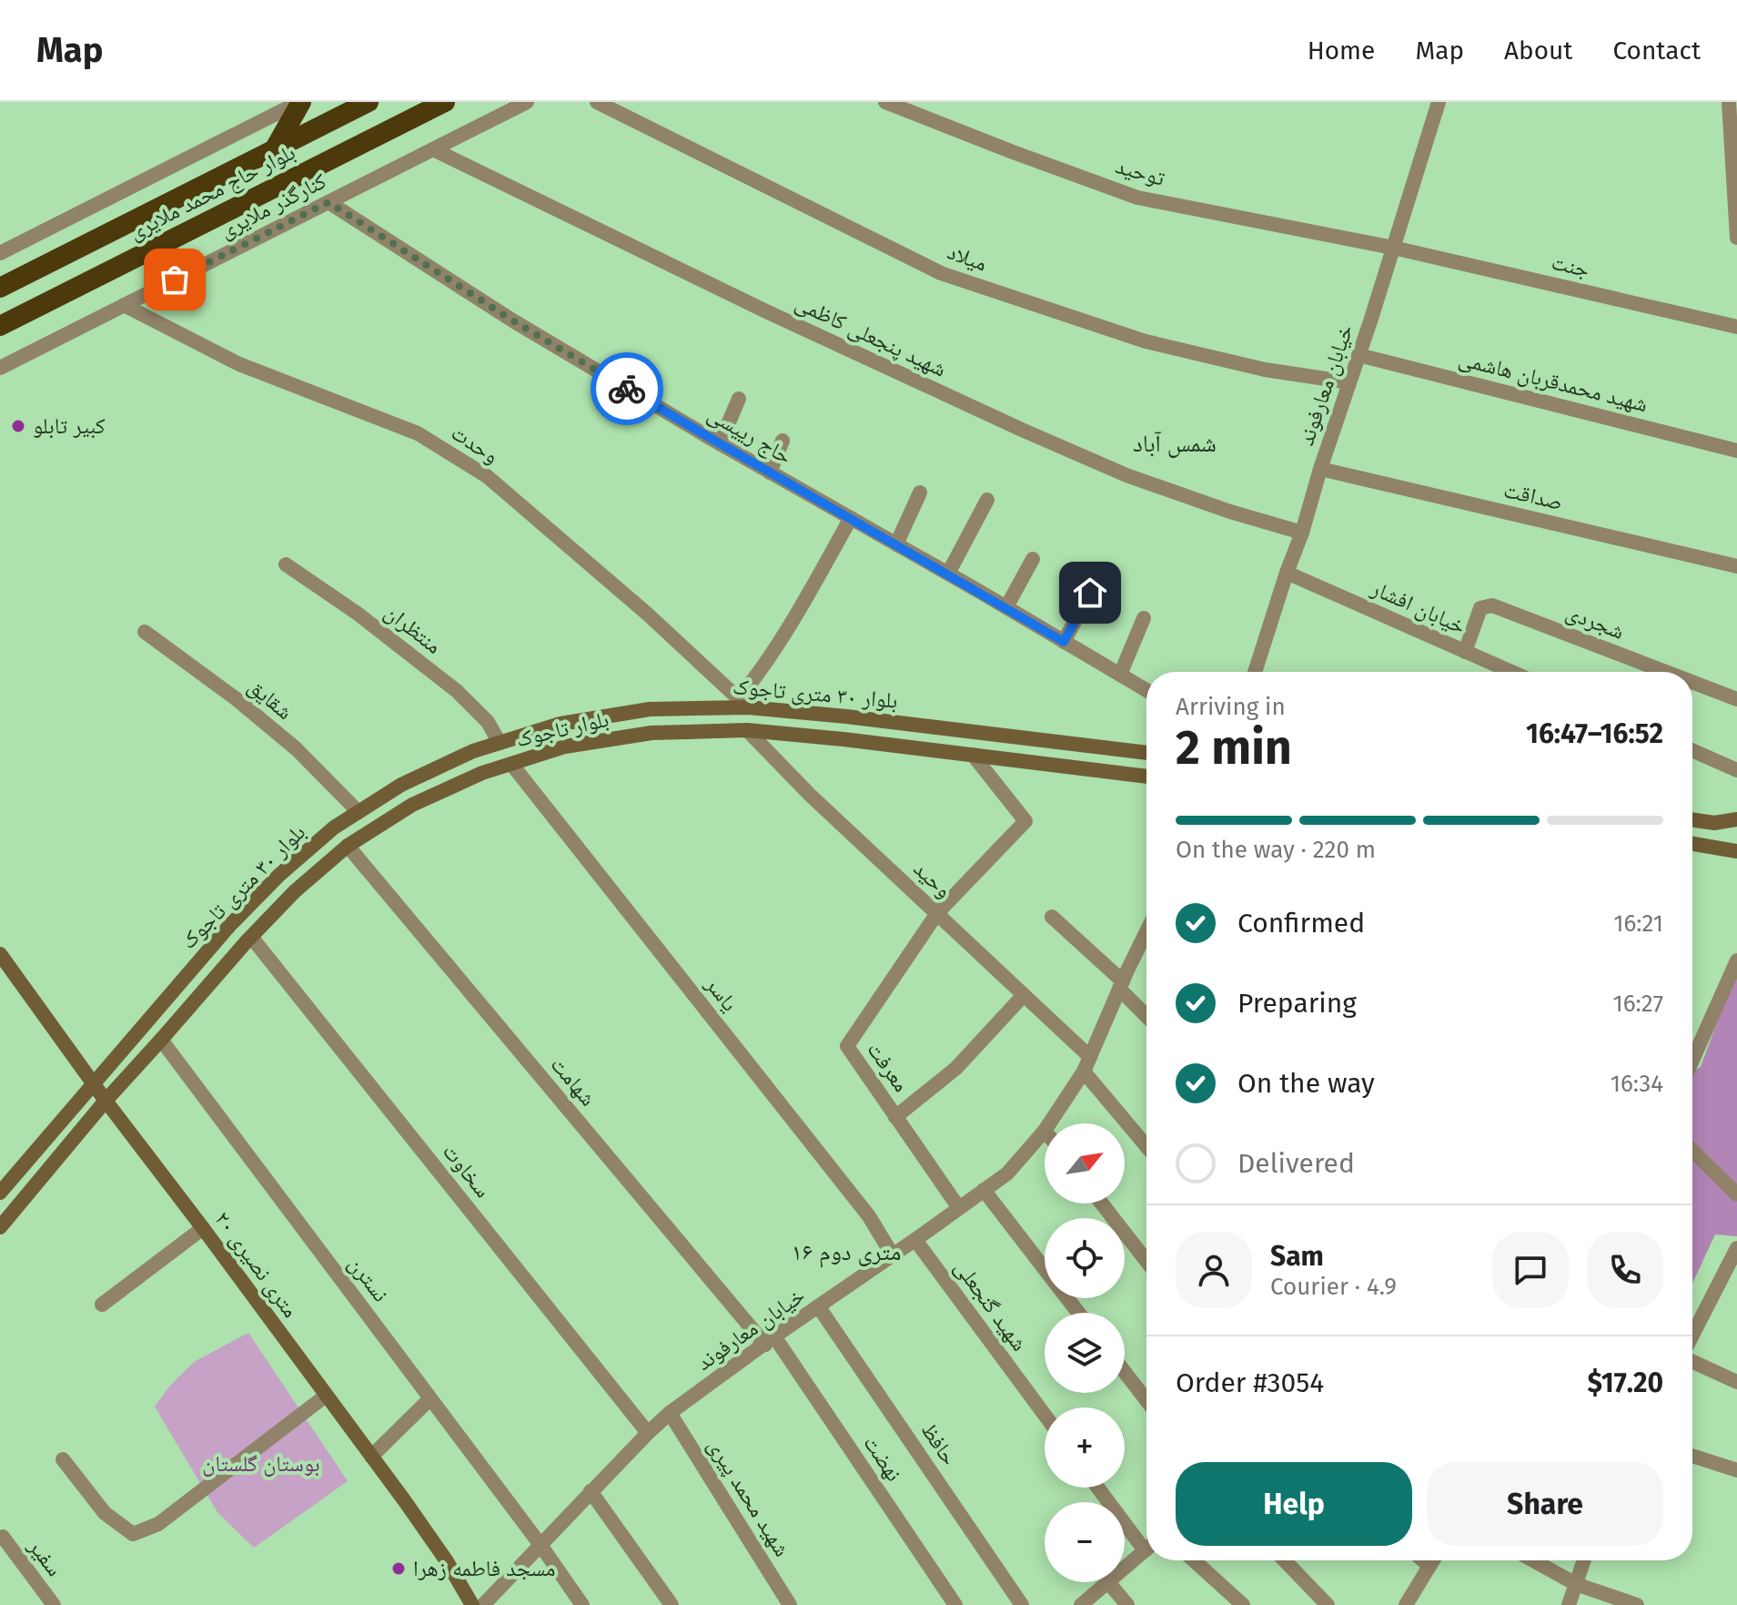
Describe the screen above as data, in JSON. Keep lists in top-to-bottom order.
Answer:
{
  "streets": {
    "highway": ["بلوار حاج محمد ملایری"],
    "main road": ["بلوار ۳۰ متری تاجوک", "بلوار تاجوک", "۲۰ متری نصیری"],
    "street": [
      "توحید",
      "کنارگذر ملایری",
      "میلاد",
      "جنت",
      "شهید پنجعلی کاظمی",
      "شهید محمدقربان هاشمی",
      "خیابان معارفوند",
      "حاج رییسی",
      "وحدت",
      "صداقت",
      "خیابان افشار",
      "شجردی",
      "منتظران",
      "شقایق",
      "وحید",
      "یاسر",
      "معرفت",
      "شهامت",
      "سخاوت",
      "نسترن",
      "شهید گنجعلی",
      "حافظ",
      "نهضت",
      "شهید محمد پیری",
      "سفیر"
    ]
  },
  "crossings": [
    ["توحید", "جنت"],
    ["توحید", "خیابان معارفوند"],
    ["کنارگذر ملایری", "شهید پنجعلی کاظمی"],
    ["کنارگذر ملایری", "حاج رییسی"],
    ["کنارگذر ملایری", "وحدت"],
    ["میلاد", "خیابان معارفوند"],
    ["جنت", "خیابان معارفوند"],
    ["شهید پنجعلی کاظمی", "خیابان معارفوند"],
    ["شهید محمدقربان هاشمی", "خیابان معارفوند"],
    ["خیابان معارفوند", "صداقت"],
    ["خیابان معارفوند", "خیابان افشار"],
    ["خیابان معارفوند", "وحید"],
    ["خیابان معارفوند", "یاسر"],
    ["خیابان معارفوند", "معرفت"],
    ["خیابان معارفوند", "شهامت"],
    ["خیابان معارفوند", "سخاوت"],
    ["خیابان معارفوند", "نسترن"],
    ["خیابان معارفوند", "شهید گنجعلی"],
    ["خیابان معارفوند", "حافظ"],
    ["خیابان معارفوند", "نهضت"],
    ["خیابان معارفوند", "شهید محمد پیری"],
    ["وحدت", "بلوار ۳۰ متری تاجوک"],
    ["خیابان افشار", "شجردی"],
    ["منتظران", "بلوار ۳۰ متری تاجوک"],
    ["بلوار ۳۰ متری تاجوک", "شقایق"],
    ["بلوار ۳۰ متری تاجوک", "۲۰ متری نصیری"],
    ["بلوار تاجوک", "وحید"],
    ["بلوار تاجوک", "یاسر"],
    ["بلوار تاجوک", "شهامت"],
    ["بلوار تاجوک", "سخاوت"],
    ["بلوار تاجوک", "۲۰ متری نصیری"],
    ["بلوار تاجوک", "نسترن"],
    ["وحید", "معرفت"],
    ["شهامت", "نهضت"]
  ],
  "districts": ["شمس آباد", "۱۶ متری دوم"],
  "parks": ["بوستان گلستان"],
  "places": ["کبیر تابلو", "مسجد فاطمه زهرا"],
  "north": "top right",
  "page": {
    "header": "Map",
    "nav": [
      "Home",
      "Map",
      "About",
      "Contact"
    ],
    "heading": ["2 min", "Arriving in", "16:47–16:52"],
    "panel": [
      "Sam",
      "Courier · 4.9",
      "Order #3054",
      "$17.20"
    ],
    "bar": "On the way · 220 m",
    "list": [
      ["Confirmed", "16:21"],
      ["Preparing", "16:27"],
      ["On the way", "16:34"],
      "Delivered"
    ],
    "map_buttons": ["+", "−"],
    "buttons": ["Help", "Share"]
  }
}
